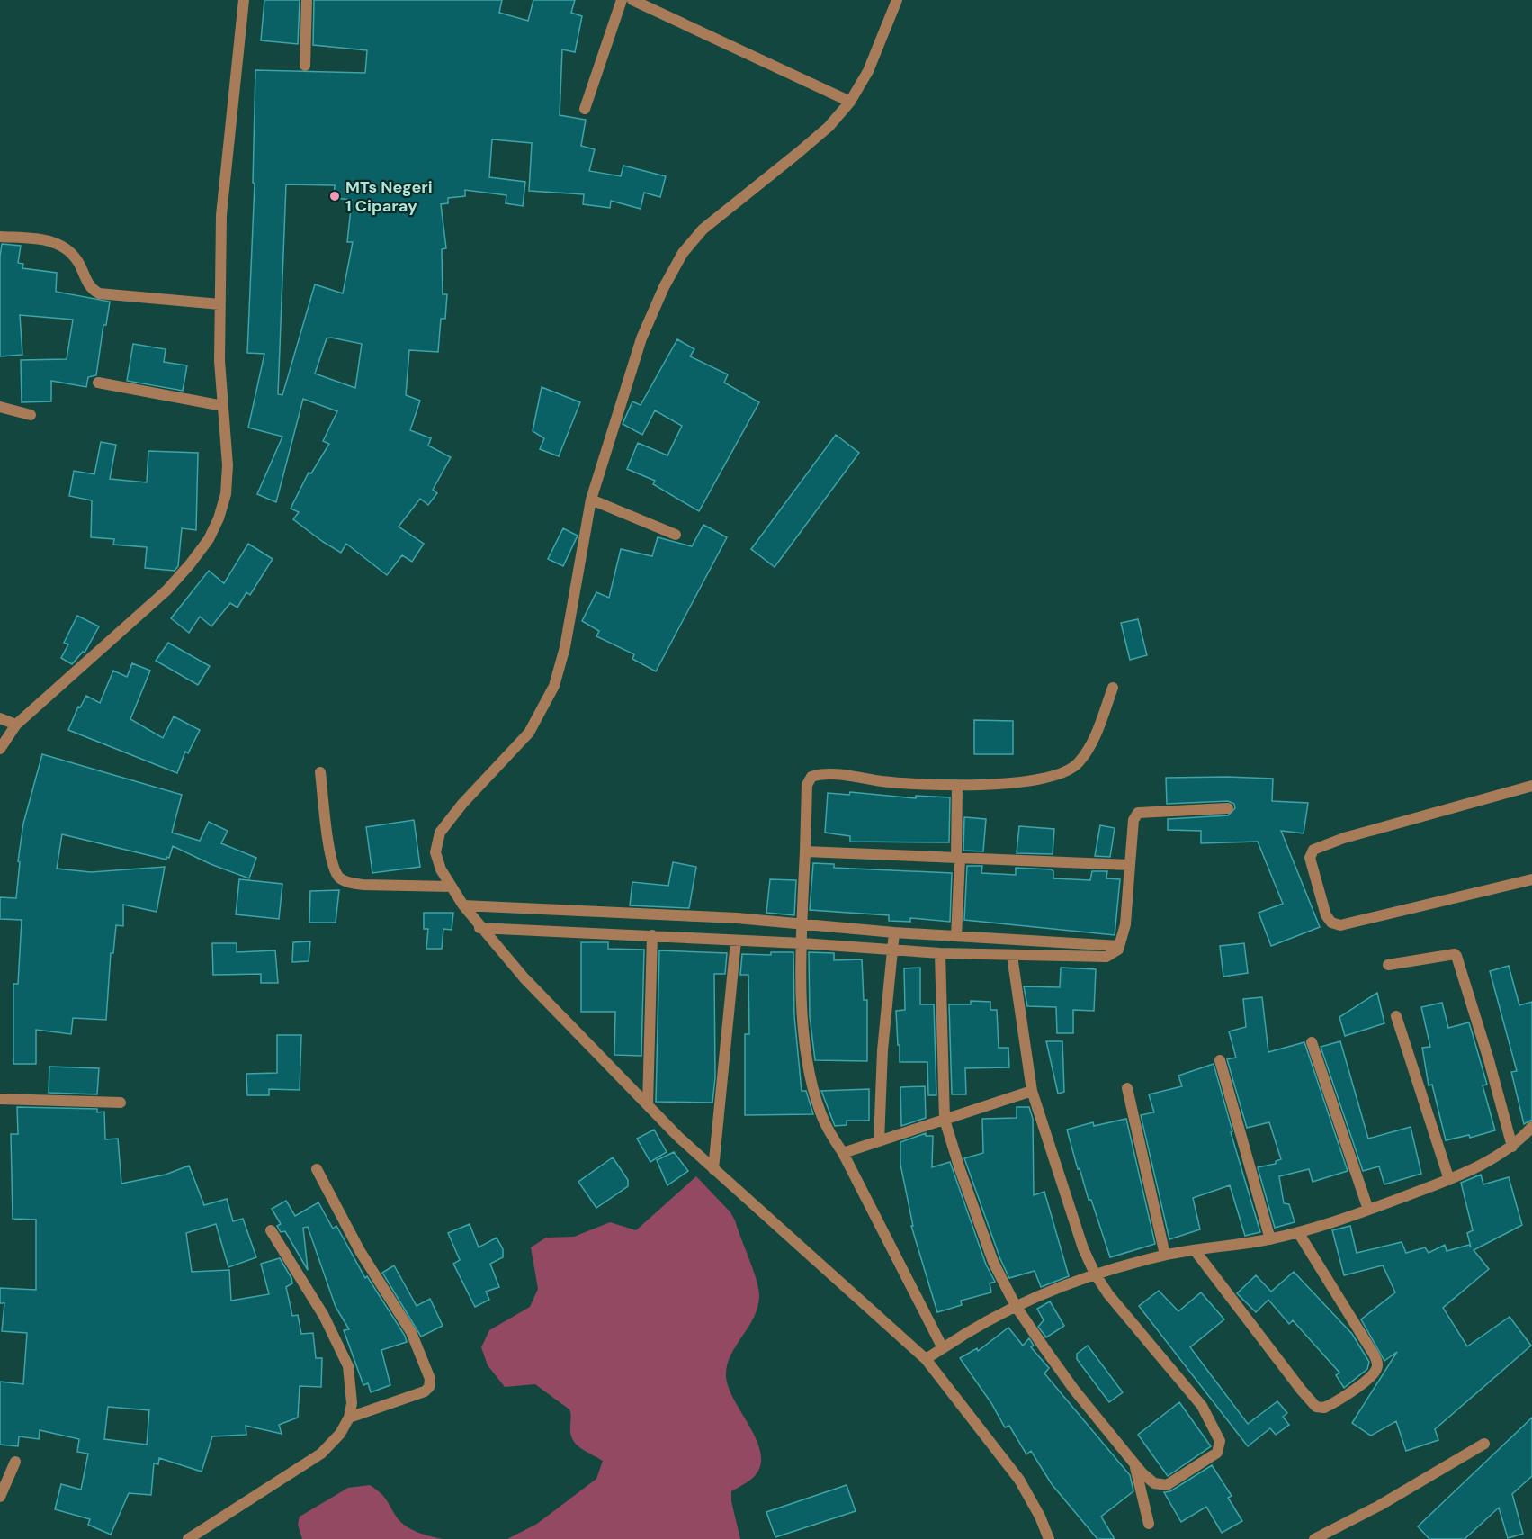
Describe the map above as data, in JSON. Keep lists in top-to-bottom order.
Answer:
{
  "places": ["MTs Negeri 1 Ciparay"]
}
